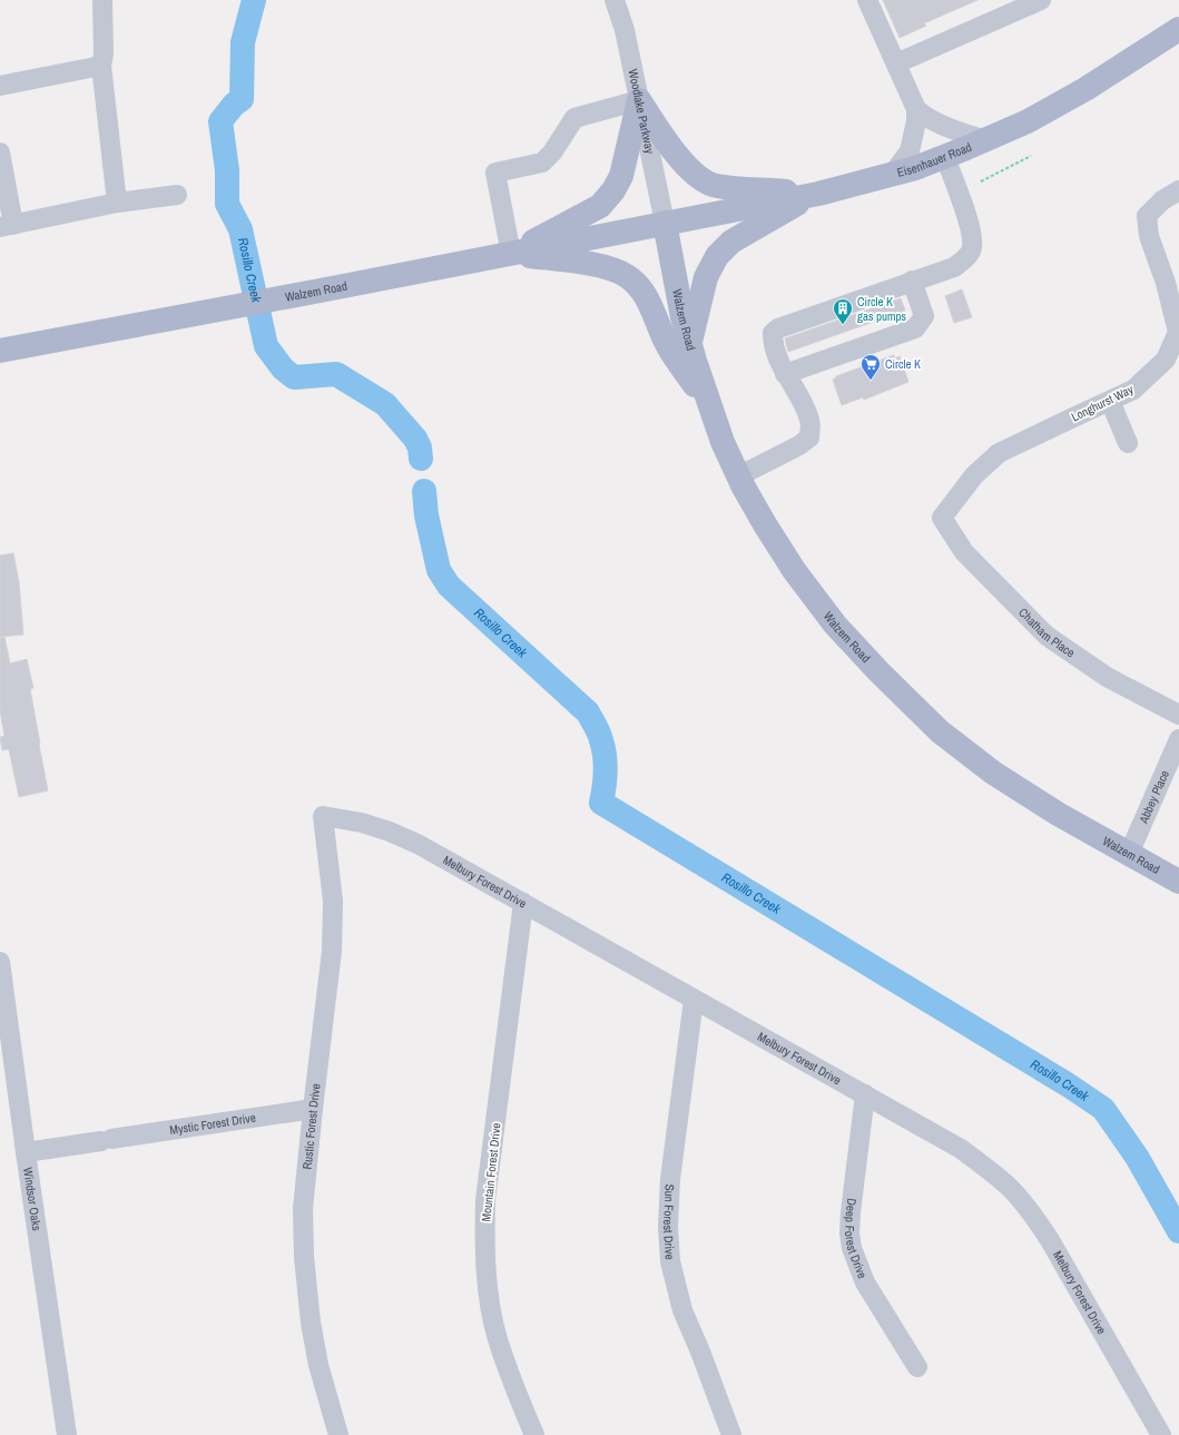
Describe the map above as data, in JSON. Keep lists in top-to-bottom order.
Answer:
{
  "streets": {
    "main road": ["Eisenhauer Road", "Walzem Road"],
    "street": [
      "Woodlake Parkway",
      "Longhurst Way",
      "Chatham Place",
      "Abbey Place",
      "Melbury Forest Drive",
      "Mystic Forest Drive",
      "Rustic Forest Drive",
      "Mountain Forest Drive",
      "Windsor Oaks",
      "Sun Forest Drive",
      "Deep Forest Drive"
    ]
  },
  "crossings": [
    ["Woodlake Parkway", "Eisenhauer Road"],
    ["Woodlake Parkway", "Walzem Road"],
    ["Eisenhauer Road", "Walzem Road"],
    ["Walzem Road", "Abbey Place"],
    ["Longhurst Way", "Chatham Place"],
    ["Melbury Forest Drive", "Rustic Forest Drive"],
    ["Melbury Forest Drive", "Mountain Forest Drive"],
    ["Melbury Forest Drive", "Sun Forest Drive"],
    ["Melbury Forest Drive", "Deep Forest Drive"],
    ["Mystic Forest Drive", "Rustic Forest Drive"],
    ["Mystic Forest Drive", "Windsor Oaks"]
  ],
  "water": ["Rosillo Creek"],
  "places": {
    "building": ["Circle K gas pumps"],
    "supermarket": ["Circle K"]
  }
}
